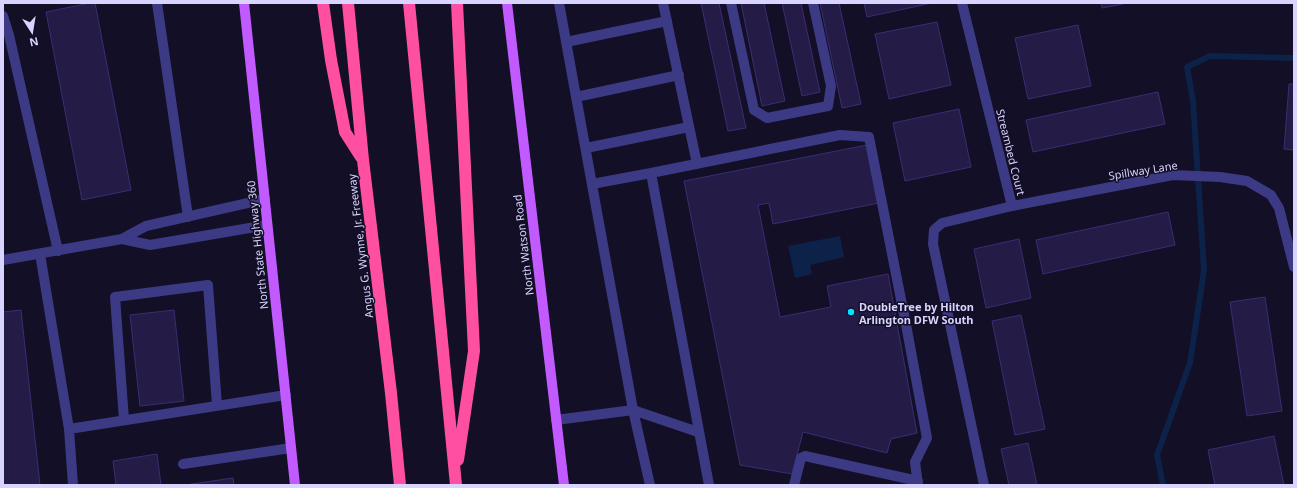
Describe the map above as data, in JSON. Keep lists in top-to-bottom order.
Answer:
{
  "streets": {
    "highway": ["Angus G. Wynne, Jr. Freeway"],
    "main road": ["North State Highway 360", "North Watson Road"],
    "lane": ["Streambed Court", "Spillway Lane"]
  },
  "crossings": [
    ["Streambed Court", "Spillway Lane"]
  ],
  "places": ["DoubleTree by Hilton Arlington DFW South"],
  "north": "bottom"
}
